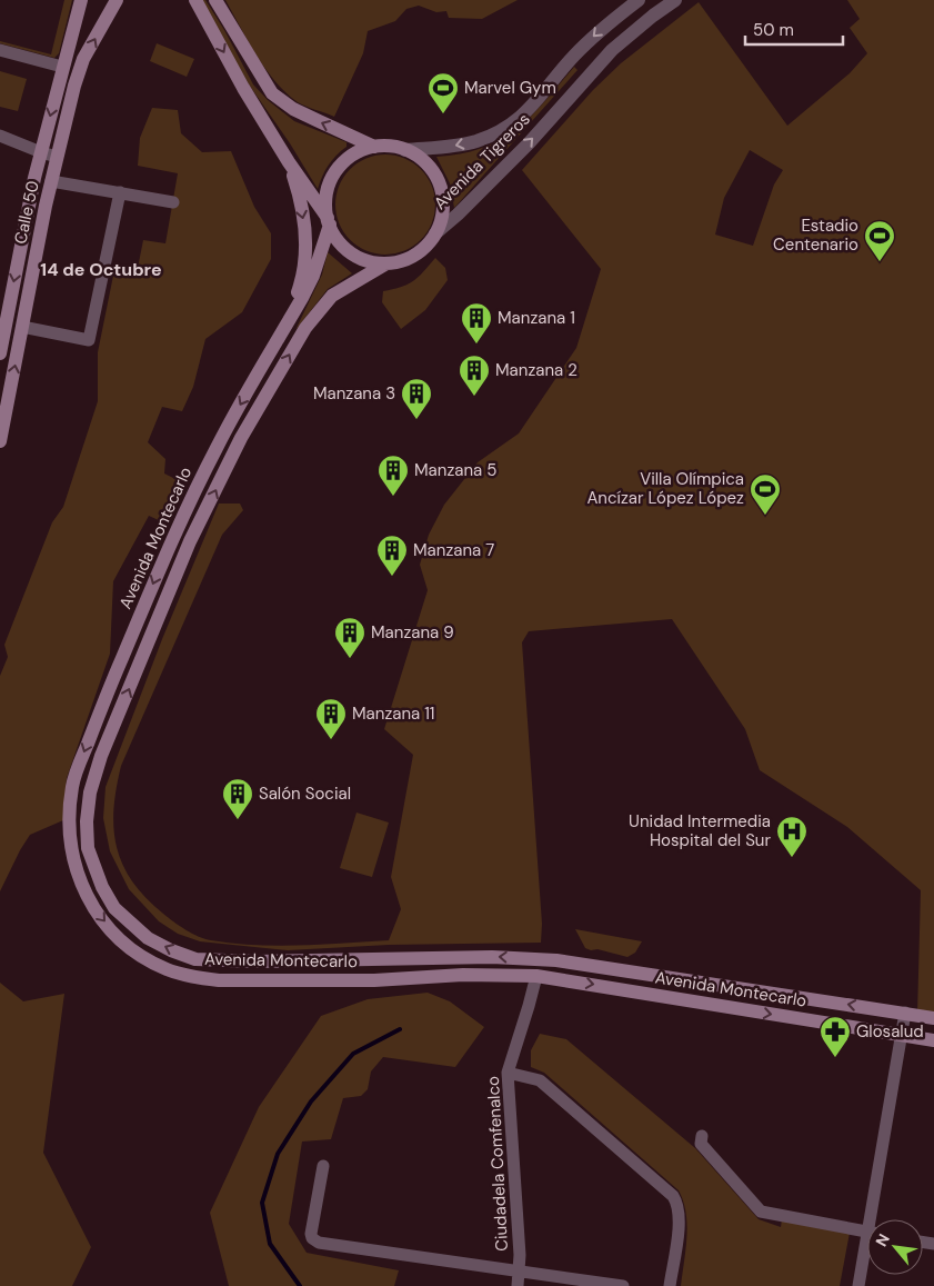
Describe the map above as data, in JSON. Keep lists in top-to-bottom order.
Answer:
{
  "streets": {
    "main road": ["Calle 50", "Avenida Montecarlo"],
    "street": ["Avenida Tigreros", "Ciudadela Comfenalco"]
  },
  "crossings": [
    ["Avenida Tigreros", "Avenida Montecarlo"],
    ["Avenida Montecarlo", "Ciudadela Comfenalco"]
  ],
  "districts": ["14 de Octubre"],
  "places": {
    "sports": ["Marvel Gym", "Estadio Centenario", "Villa Olímpica Ancízar López López"],
    "building": [
      "Manzana 1",
      "Manzana 2",
      "Manzana 3",
      "Manzana 5",
      "Manzana 7",
      "Manzana 9",
      "Manzana 11",
      "Salón Social"
    ],
    "hospital": ["Unidad Intermedia Hospital del Sur"],
    "pharmacy": ["Glosalud"]
  },
  "scale_bar": "50 m",
  "north": "top left"
}
